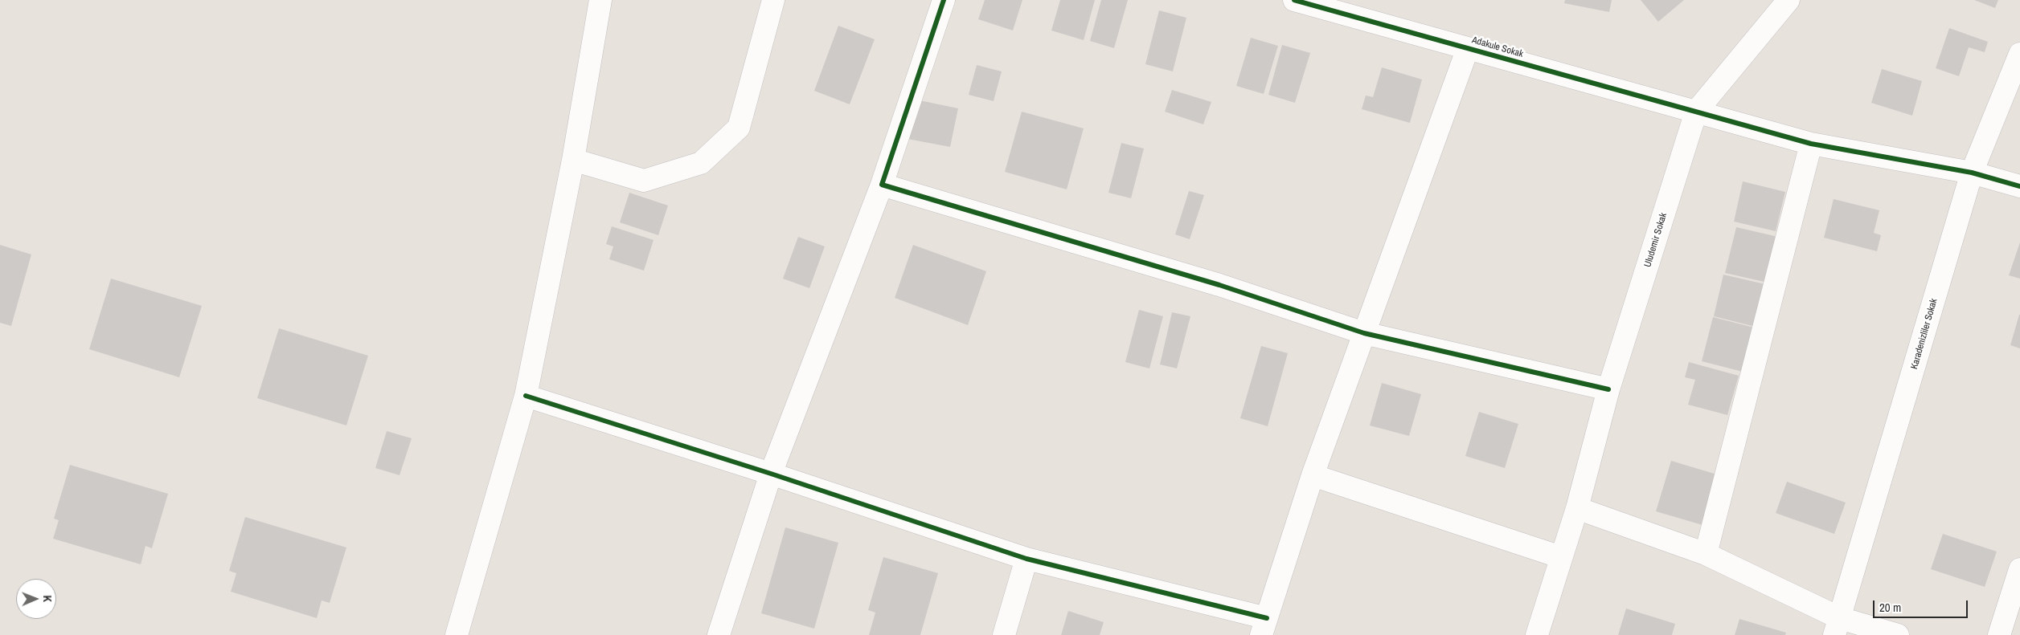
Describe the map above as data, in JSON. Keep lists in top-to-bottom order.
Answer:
{
  "streets": {
    "street": ["Adakule Sokak", "Uludemir Sokak", "Karadenizliler Sokak"]
  },
  "crossings": [
    ["Adakule Sokak", "Uludemir Sokak"],
    ["Adakule Sokak", "Karadenizliler Sokak"]
  ],
  "scale_bar": "20 m",
  "north": "right"
}
